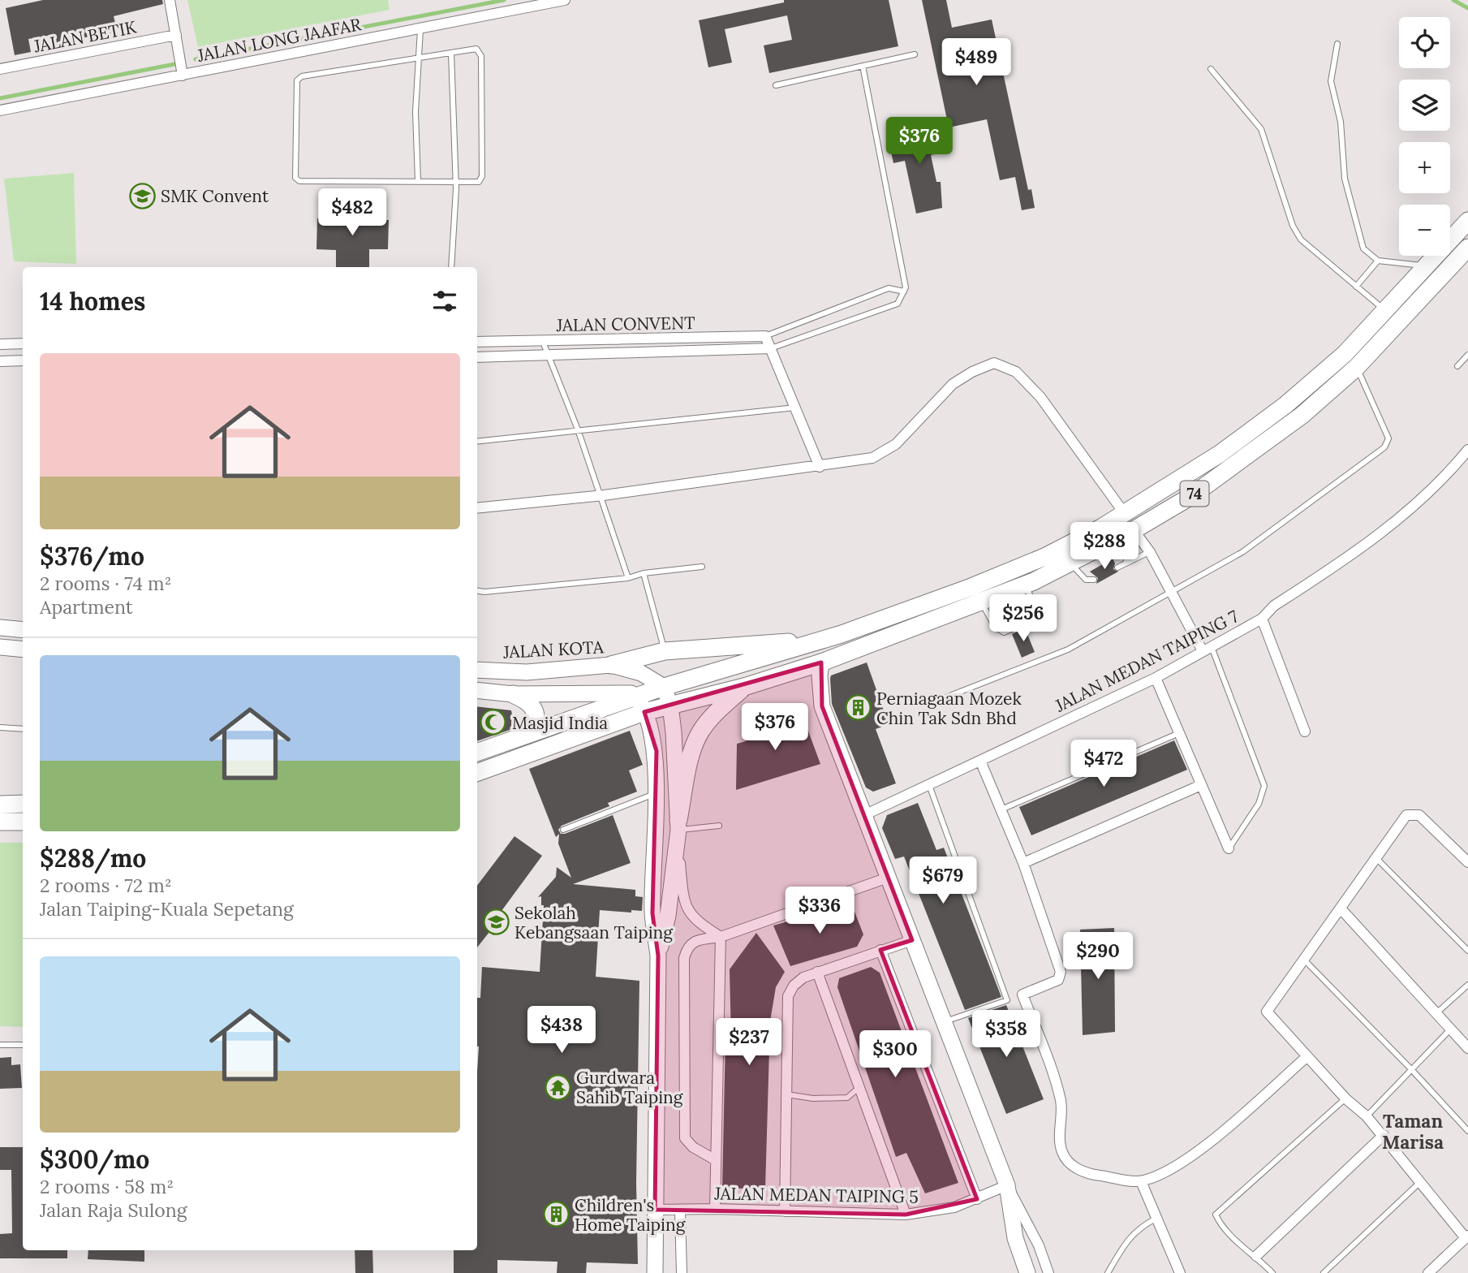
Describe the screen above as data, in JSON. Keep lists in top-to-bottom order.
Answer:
{
  "streets": {
    "main road": ["74", "JALAN KOTA"],
    "street": [
      "JALAN BETIK",
      "JALAN LONG JAAFAR",
      "JALAN CONVENT",
      "JALAN MEDAN TAIPING 7",
      "JALAN MEDAN TAIPING 5"
    ]
  },
  "crossings": [
    ["74", "JALAN KOTA"]
  ],
  "districts": ["Taman Marisa"],
  "places": {
    "school or university": ["SMK Convent", "Sekolah Kebangsaan Taiping"],
    "building": ["Perniagaan Mozek Chin Tak Sdn Bhd", "Children's Home Taiping"],
    "mosque": ["Masjid India"],
    "temple": ["Gurdwara Sahib Taiping"]
  },
  "page": {
    "map_buttons": ["+", "−"],
    "price": [
      "$489",
      "$376",
      "$482",
      "$288",
      "$256",
      "$376",
      "$472",
      "$679",
      "$336",
      "$290",
      "$438",
      "$358",
      "$237",
      "$300"
    ],
    "heading": "14 homes",
    "list": [
      {
        "name": "$376/mo",
        "note": "2 rooms · 74 m² · Apartment"
      },
      {
        "name": "$288/mo",
        "note": "2 rooms · 72 m² · Jalan Taiping-Kuala Sepetang"
      },
      {
        "name": "$300/mo",
        "note": "2 rooms · 58 m² · Jalan Raja Sulong"
      }
    ]
  }
}
